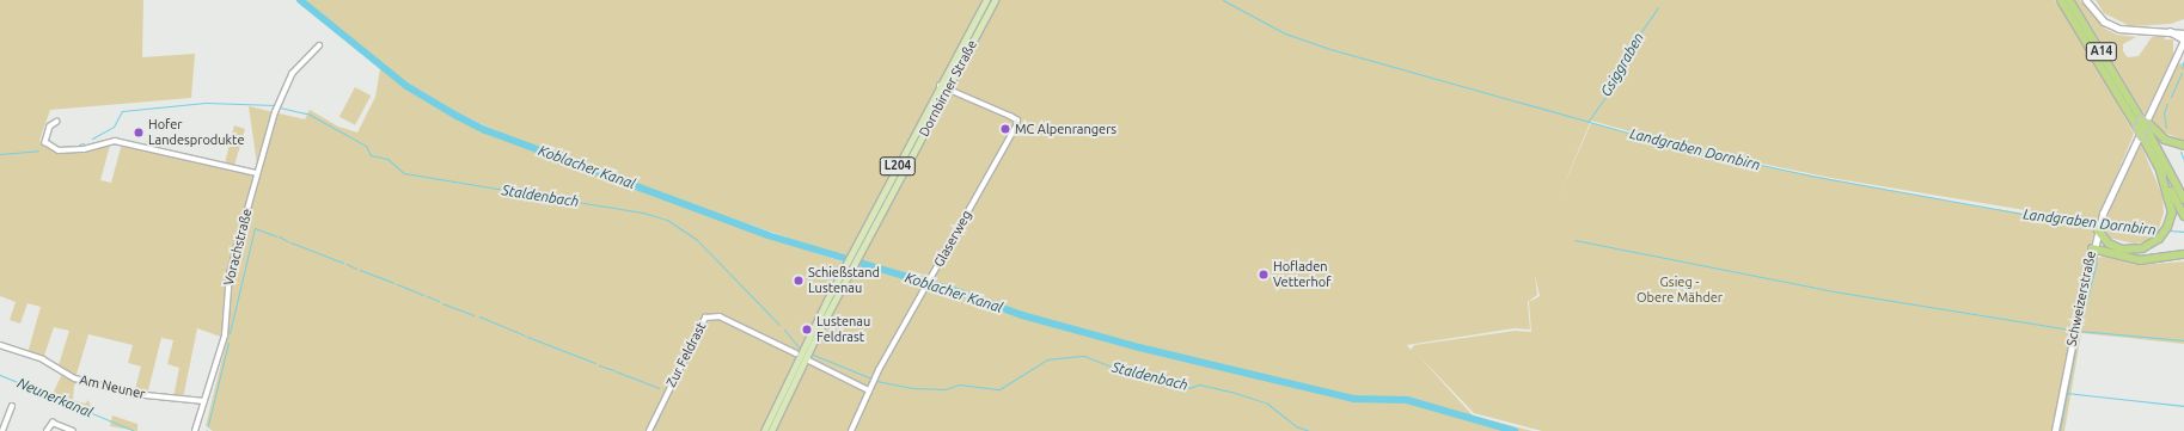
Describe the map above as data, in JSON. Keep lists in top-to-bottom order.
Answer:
{
  "streets": {
    "highway": ["A14"],
    "main road": ["Dornbirner Straße", "L204", "Schweizerstraße"],
    "street": [
      "Glaserweg",
      "Vorachstraße",
      "Zur Feldrast",
      "Am Neuner"
    ]
  },
  "crossings": [
    ["Dornbirner Straße", "Glaserweg"],
    ["Vorachstraße", "Am Neuner"]
  ],
  "water": [
    "Gsiggraben",
    "Landgraben Dornbirn",
    "Koblacher Kanal",
    "Staldenbach",
    "Neunerkanal"
  ],
  "parks": ["Gsieg - Obere Mähder"],
  "places": [
    "MC Alpenrangers",
    "Hofer Landesprodukte",
    "Hofladen Vetterhof",
    "Schießstand Lustenau",
    "Lustenau Feldrast"
  ]
}
